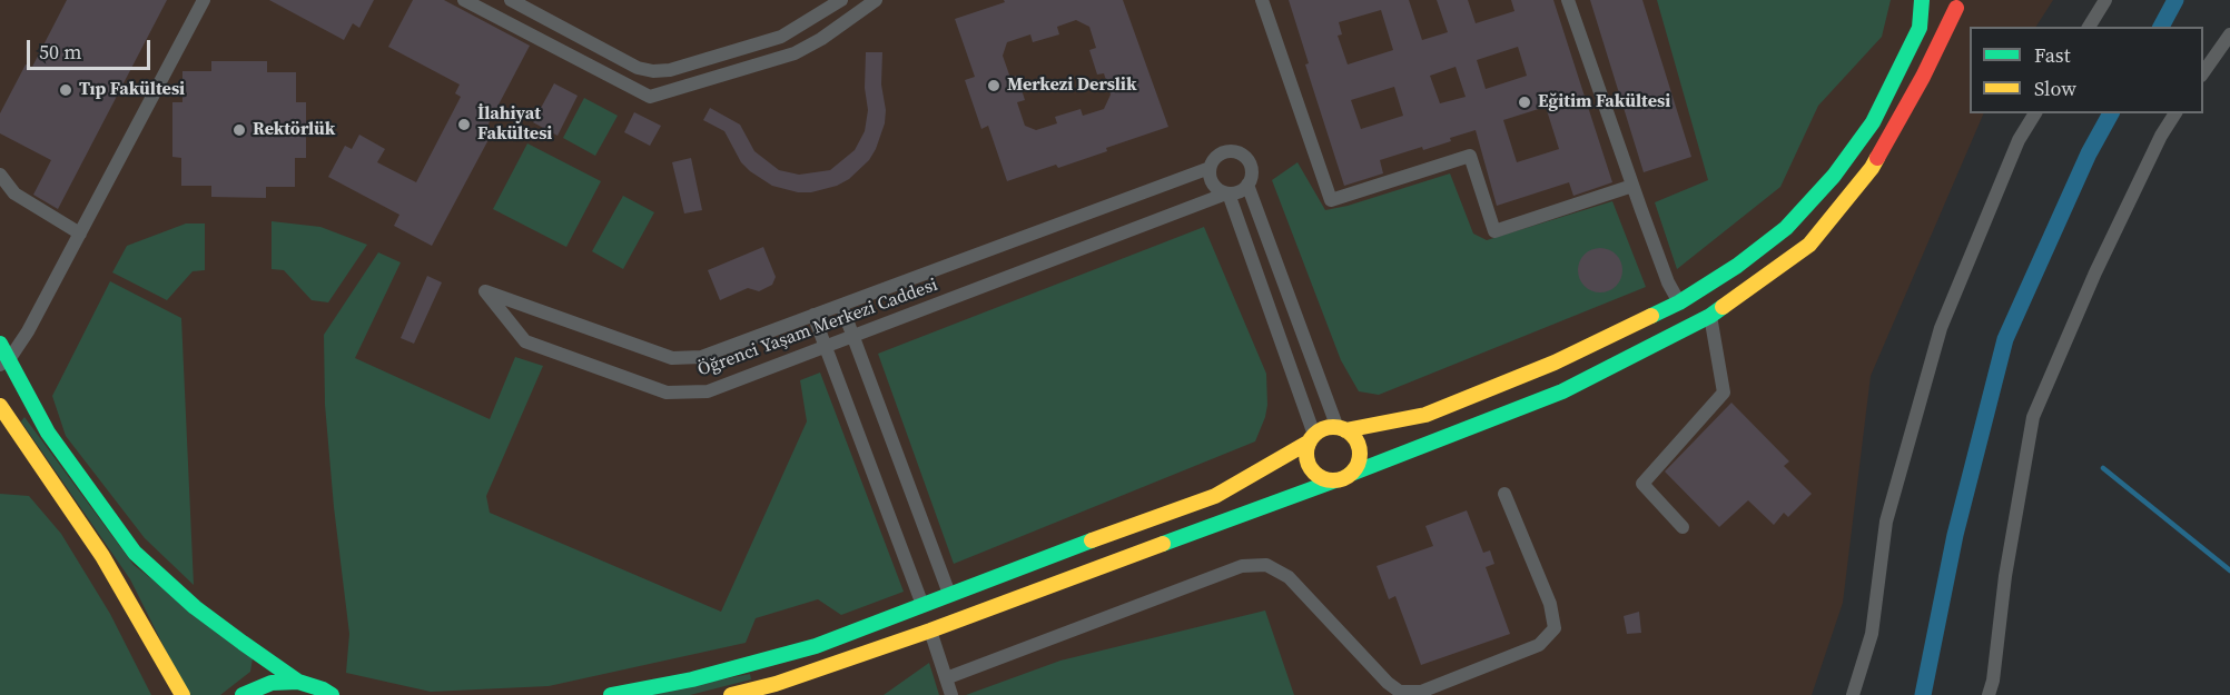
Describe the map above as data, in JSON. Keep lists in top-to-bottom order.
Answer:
{
  "streets": {
    "street": ["Öğrenci Yaşam Merkezi Caddesi"]
  },
  "places": [
    "Merkezi Derslik",
    "Tıp Fakültesi",
    "Eğitim Fakültesi",
    "İlahiyat Fakültesi",
    "Rektörlük"
  ],
  "legend": ["Fast", "Slow"],
  "scale_bar": "50 m"
}
